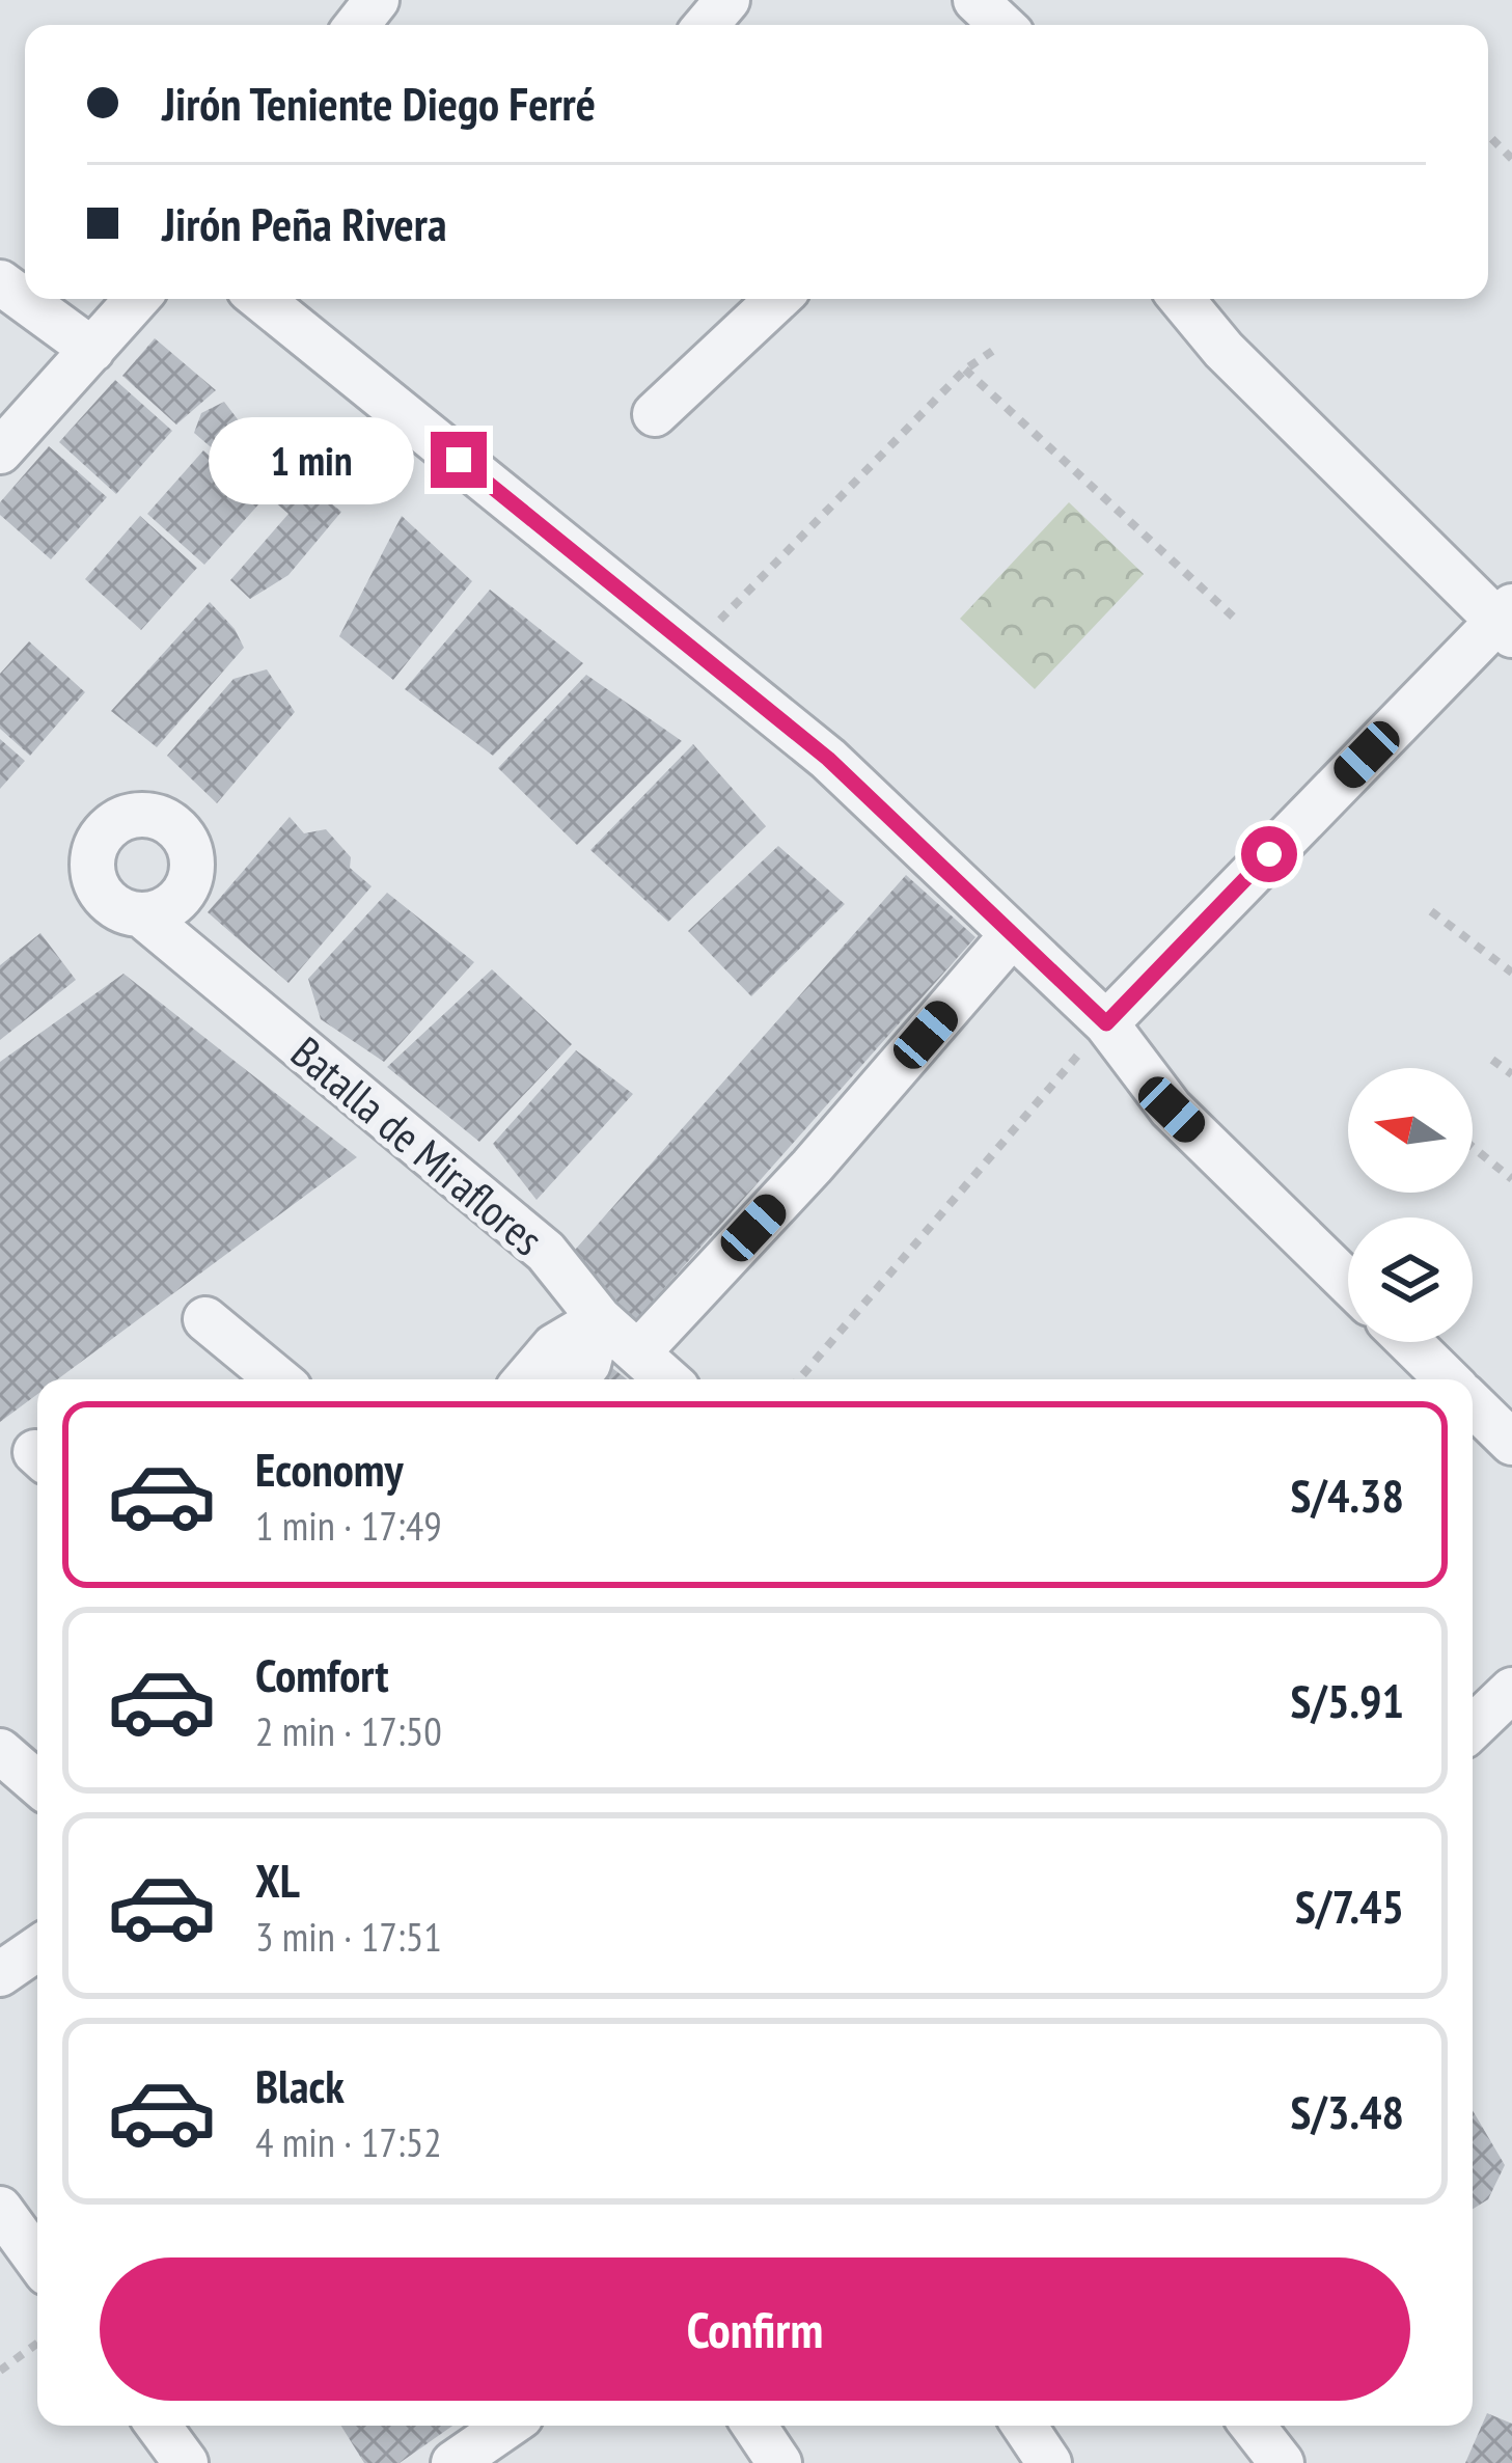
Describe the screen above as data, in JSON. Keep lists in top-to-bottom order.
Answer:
{
  "streets": {
    "street": ["Batalla de Miraflores"]
  },
  "north": "left",
  "page": {
    "banner": ["Jirón Teniente Diego Ferré", "Jirón Peña Rivera"],
    "bubble": "1 min",
    "list": [
      {
        "name": "Economy",
        "note": "1 min · 17:49",
        "value": "S/4.38"
      },
      {
        "name": "Comfort",
        "note": "2 min · 17:50",
        "value": "S/5.91"
      },
      {
        "name": "XL",
        "note": "3 min · 17:51",
        "value": "S/7.45"
      },
      {
        "name": "Black",
        "note": "4 min · 17:52",
        "value": "S/3.48"
      }
    ],
    "buttons": "Confirm"
  }
}
